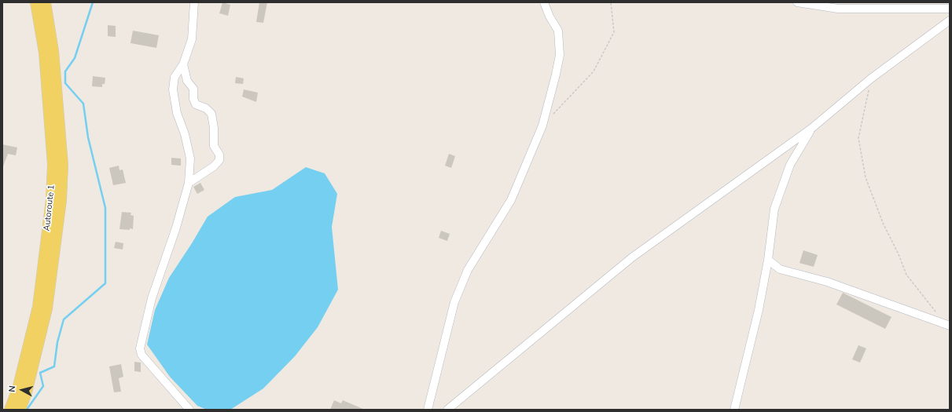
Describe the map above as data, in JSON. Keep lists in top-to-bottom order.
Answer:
{
  "streets": {
    "main road": ["Autoroute 1"]
  },
  "north": "left"
}
